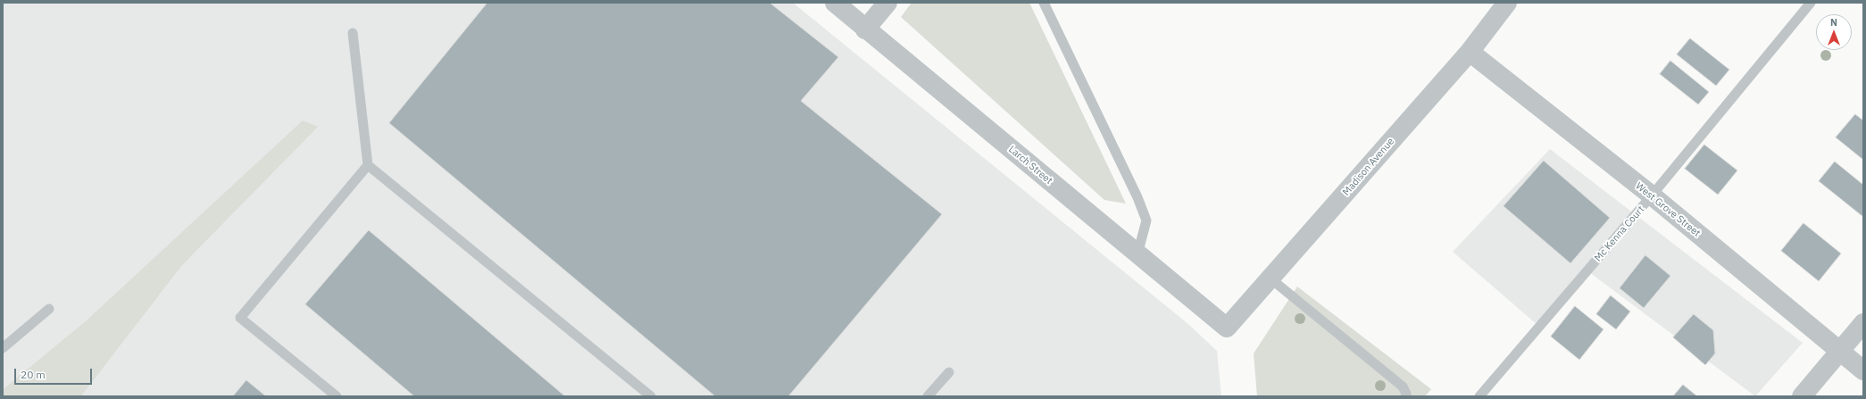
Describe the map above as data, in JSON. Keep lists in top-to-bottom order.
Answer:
{
  "streets": {
    "street": ["Larch Street", "Madison Avenue", "West Grove Street"],
    "lane": ["Mc Kenna Court"]
  },
  "crossings": [
    ["Larch Street", "Madison Avenue"],
    ["Madison Avenue", "West Grove Street"],
    ["West Grove Street", "Mc Kenna Court"]
  ],
  "scale_bar": "20 m",
  "north": "top"
}
